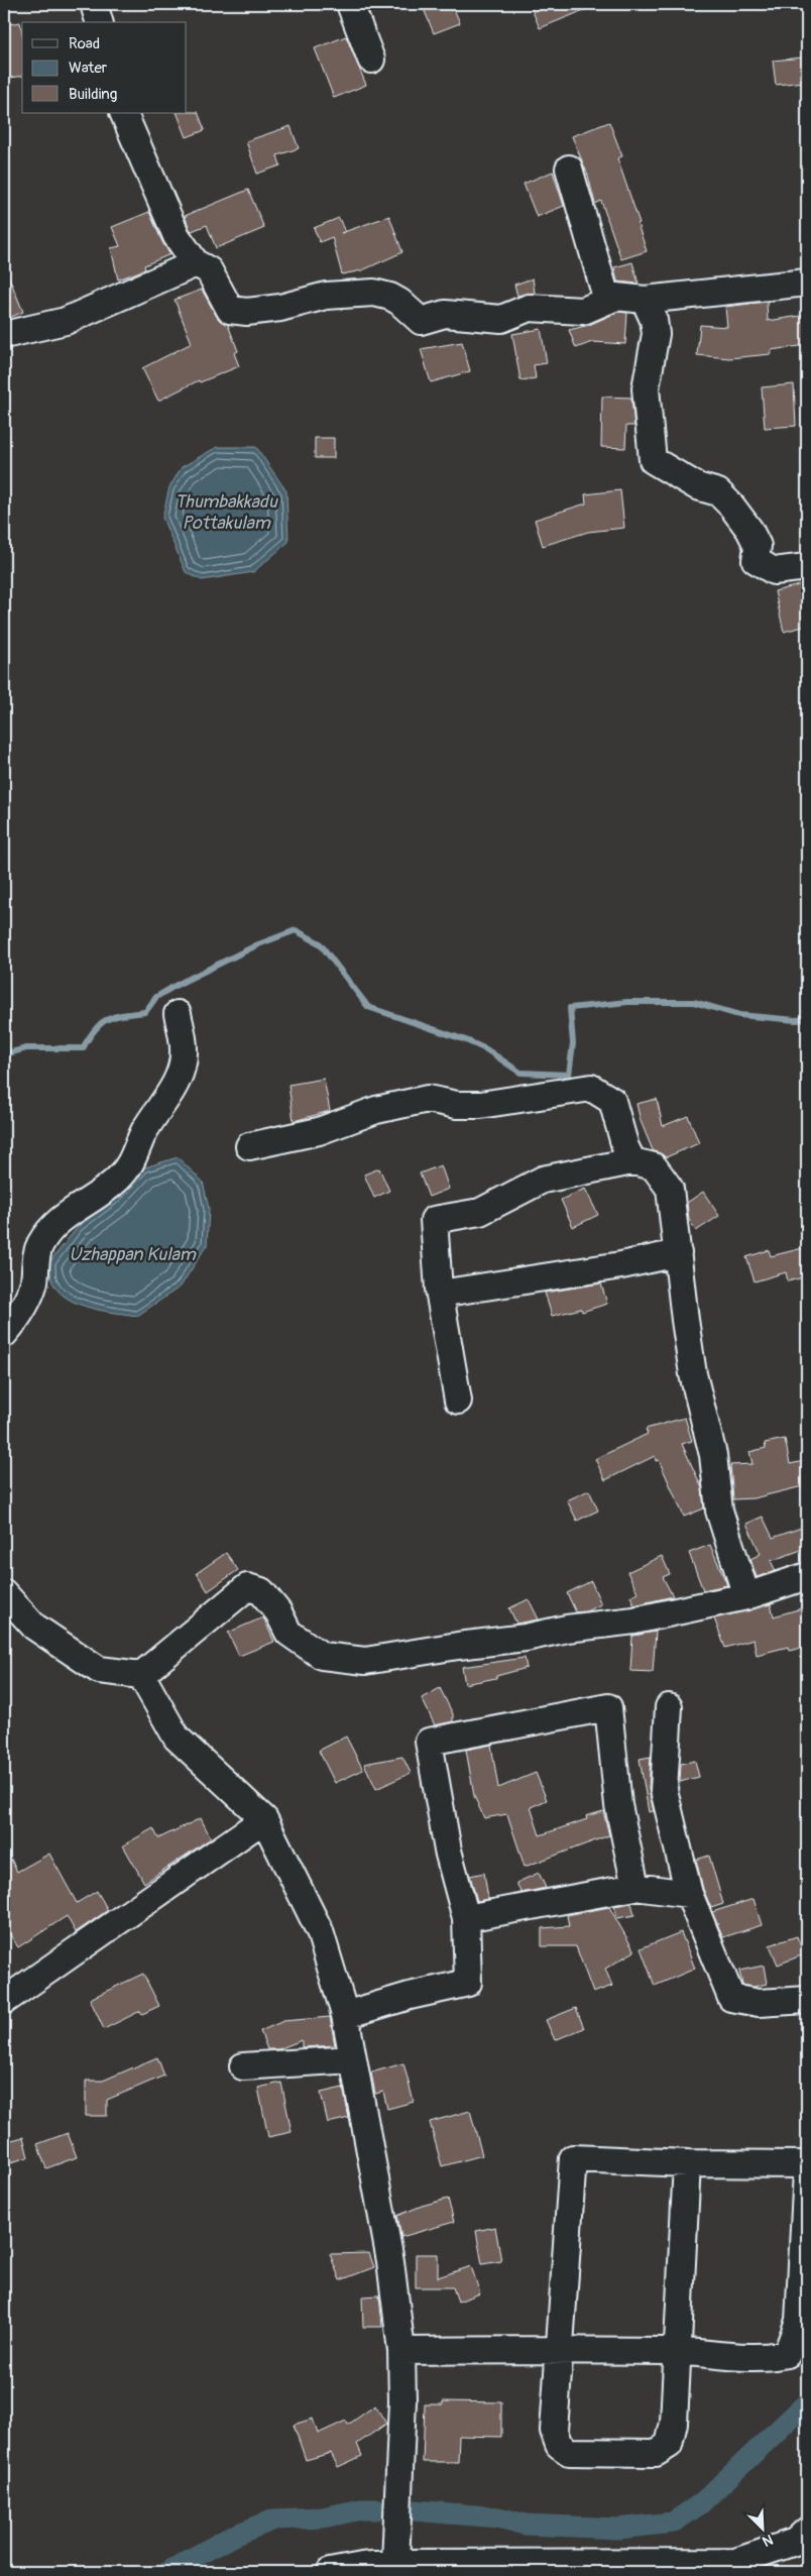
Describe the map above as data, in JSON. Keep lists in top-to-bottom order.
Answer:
{
  "water": ["Thumbakkadu Pottakulam", "Uzhappan Kulam"],
  "legend": ["Road", "Water", "Building"],
  "north": "bottom right"
}
